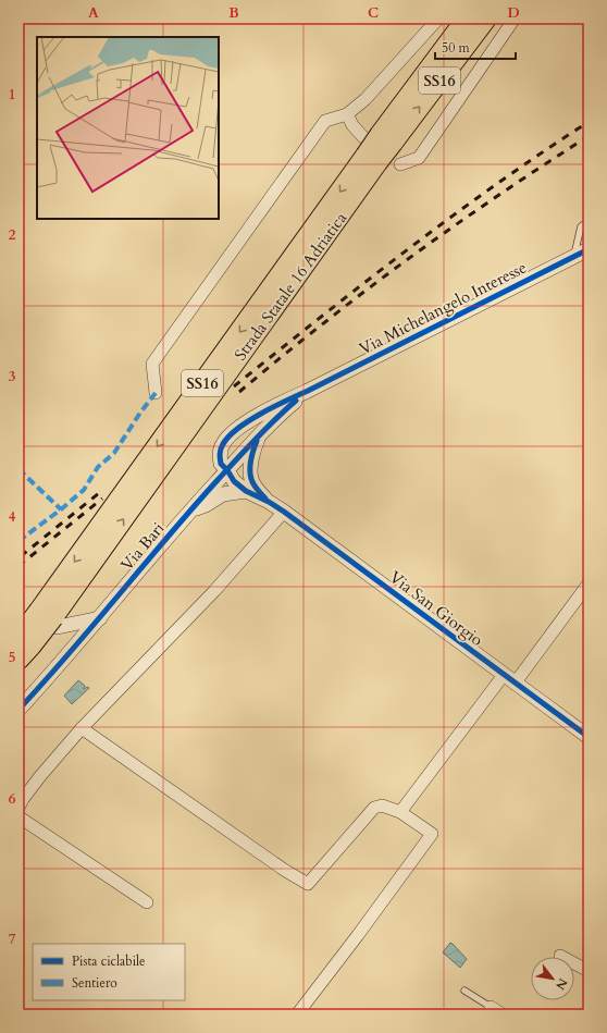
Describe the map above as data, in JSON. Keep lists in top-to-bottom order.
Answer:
{
  "streets": {
    "highway": ["SS16", "Strada Statale 16 Adriatica"],
    "street": ["Via Michelangelo Interesse", "Via Bari", "Via San Giorgio"]
  },
  "crossings": [
    ["Via Michelangelo Interesse", "Via Bari"],
    ["Via Michelangelo Interesse", "Via San Giorgio"],
    ["Via Bari", "Via San Giorgio"]
  ],
  "legend": ["Pista ciclabile", "Sentiero"],
  "scale_bar": "50 m",
  "north": "bottom right",
  "grid": {
    "columns": [
      "A",
      "B",
      "C",
      "D"
    ],
    "rows": [
      "1",
      "2",
      "3",
      "4",
      "5",
      "6",
      "7"
    ]
  }
}
